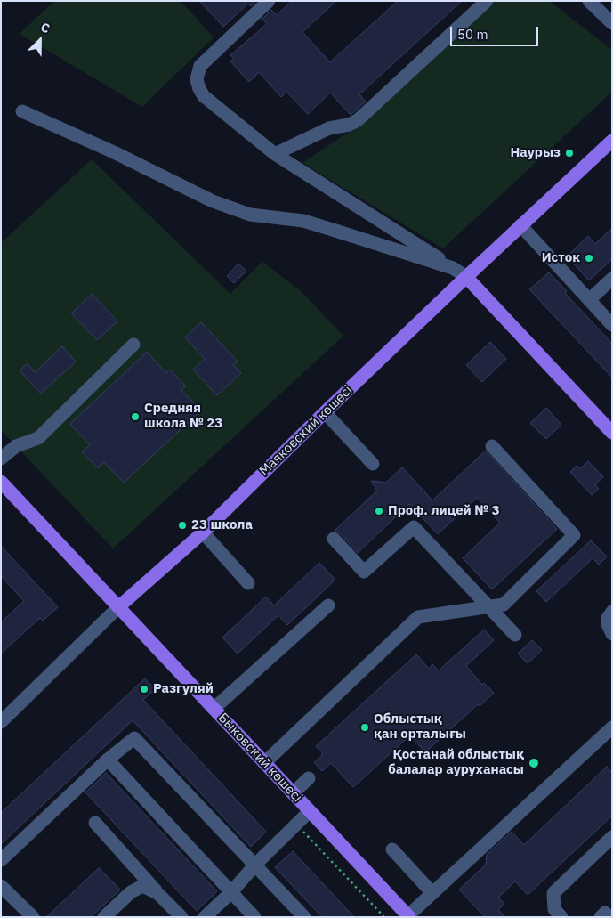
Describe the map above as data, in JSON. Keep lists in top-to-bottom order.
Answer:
{
  "streets": {
    "main road": ["Маяковский көшесі", "Быковский көшесі"]
  },
  "crossings": [
    ["Маяковский көшесі", "Быковский көшесі"]
  ],
  "places": [
    "Наурыз",
    "Исток",
    "Средняя школа № 23",
    "Проф. лицей № 3",
    "23 школа",
    "Разгуляй",
    "Облыстық қан орталығы",
    "Қостанай облыстық балалар ауруханасы"
  ],
  "scale_bar": "50 m",
  "north": "top right"
}
